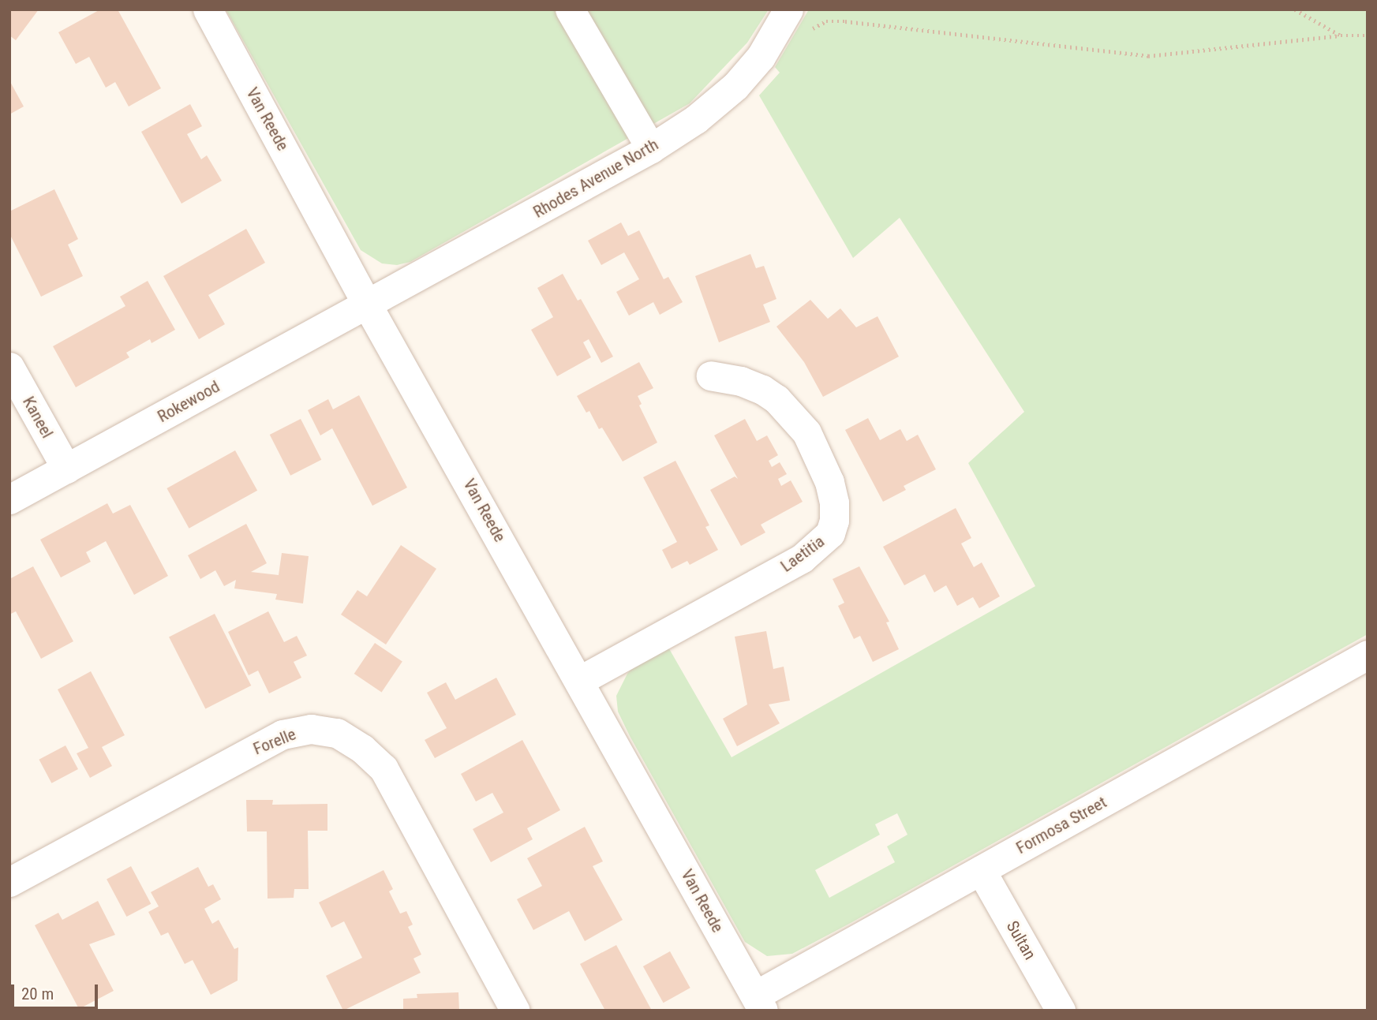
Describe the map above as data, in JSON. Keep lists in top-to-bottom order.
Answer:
{
  "streets": {
    "street": [
      "Van Reede",
      "Rhodes Avenue North",
      "Rokewood",
      "Kaneel",
      "Laetitia",
      "Forelle",
      "Formosa Street",
      "Sultan"
    ]
  },
  "crossings": [
    ["Van Reede", "Rhodes Avenue North"],
    ["Van Reede", "Rokewood"],
    ["Van Reede", "Laetitia"],
    ["Van Reede", "Formosa Street"],
    ["Rhodes Avenue North", "Rokewood"],
    ["Rokewood", "Kaneel"],
    ["Formosa Street", "Sultan"]
  ],
  "scale_bar": "20 m"
}
